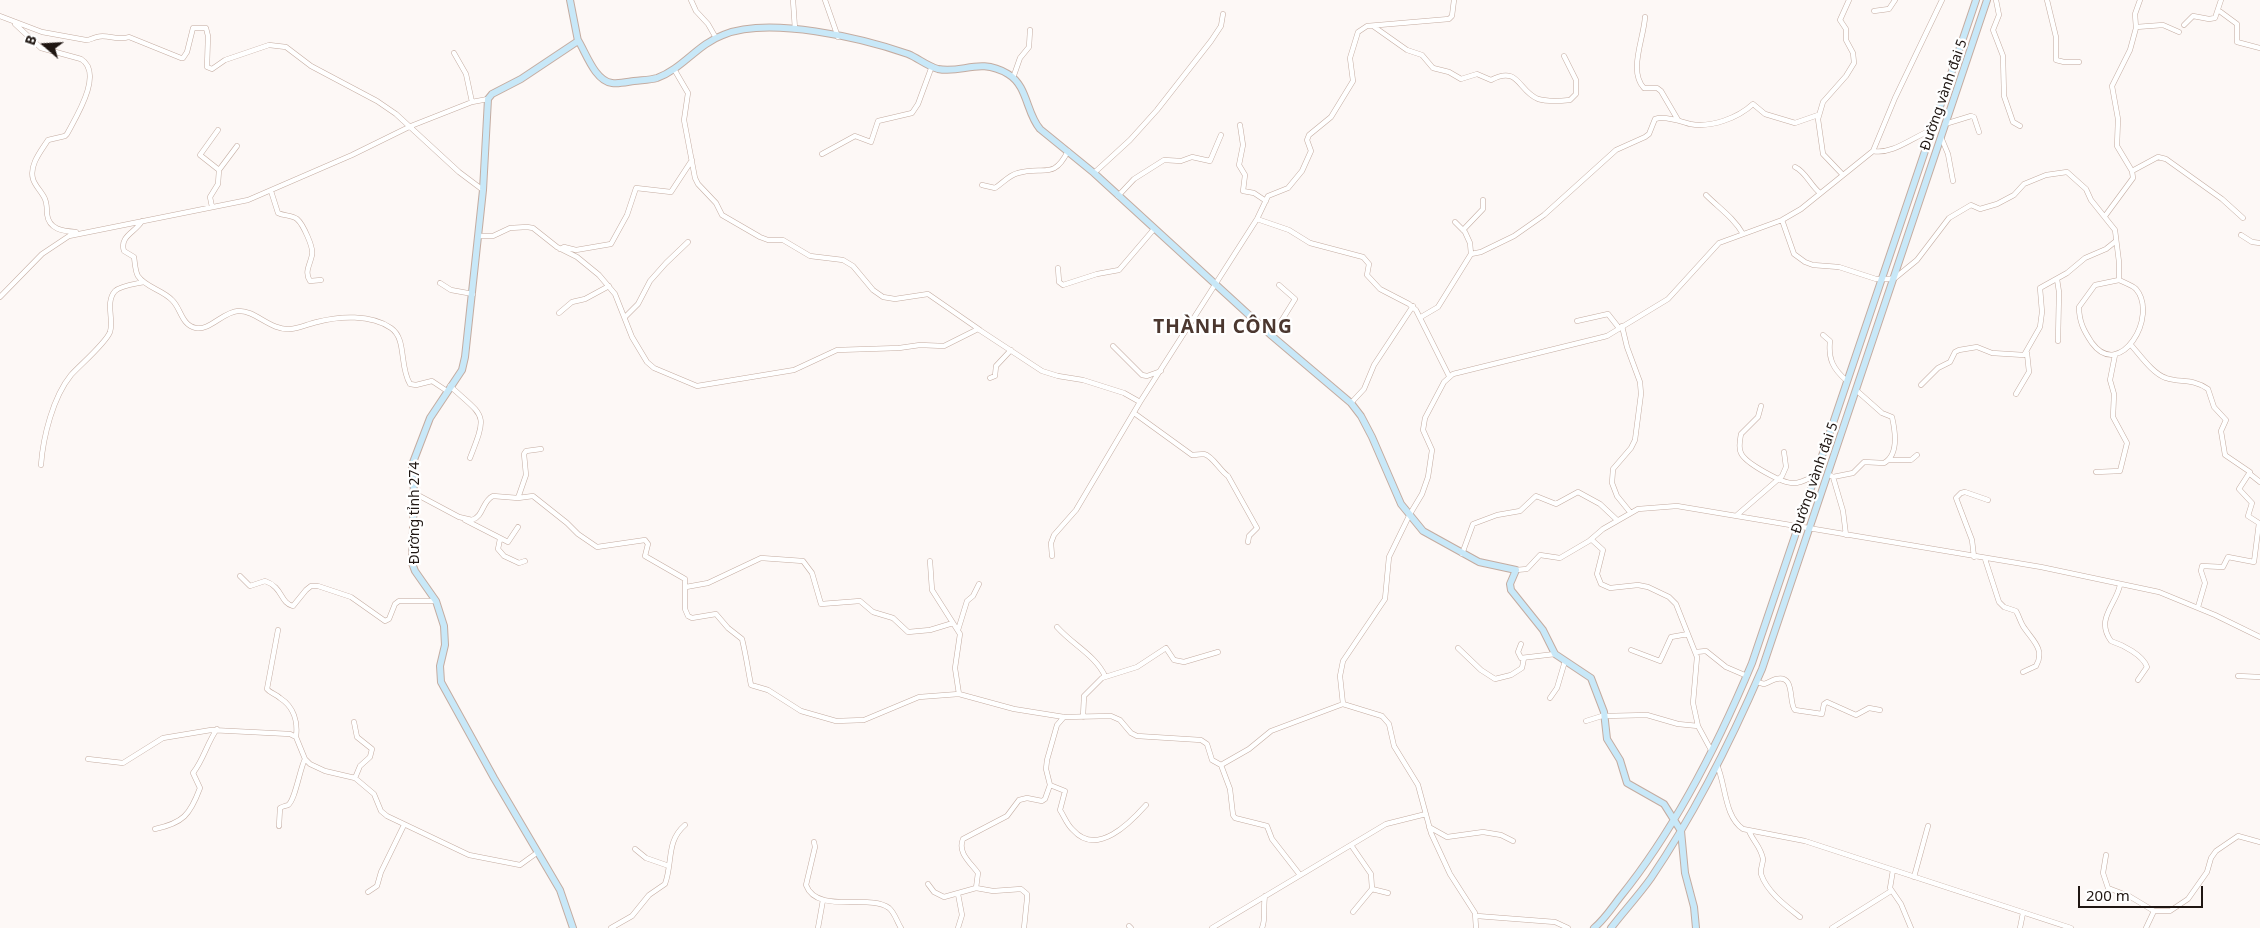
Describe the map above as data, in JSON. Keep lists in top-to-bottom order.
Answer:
{
  "streets": {
    "main road": ["Đường vành đai 5", "Đường tỉnh 274"]
  },
  "districts": ["THÀNH CÔNG"],
  "scale_bar": "200 m",
  "north": "left"
}
